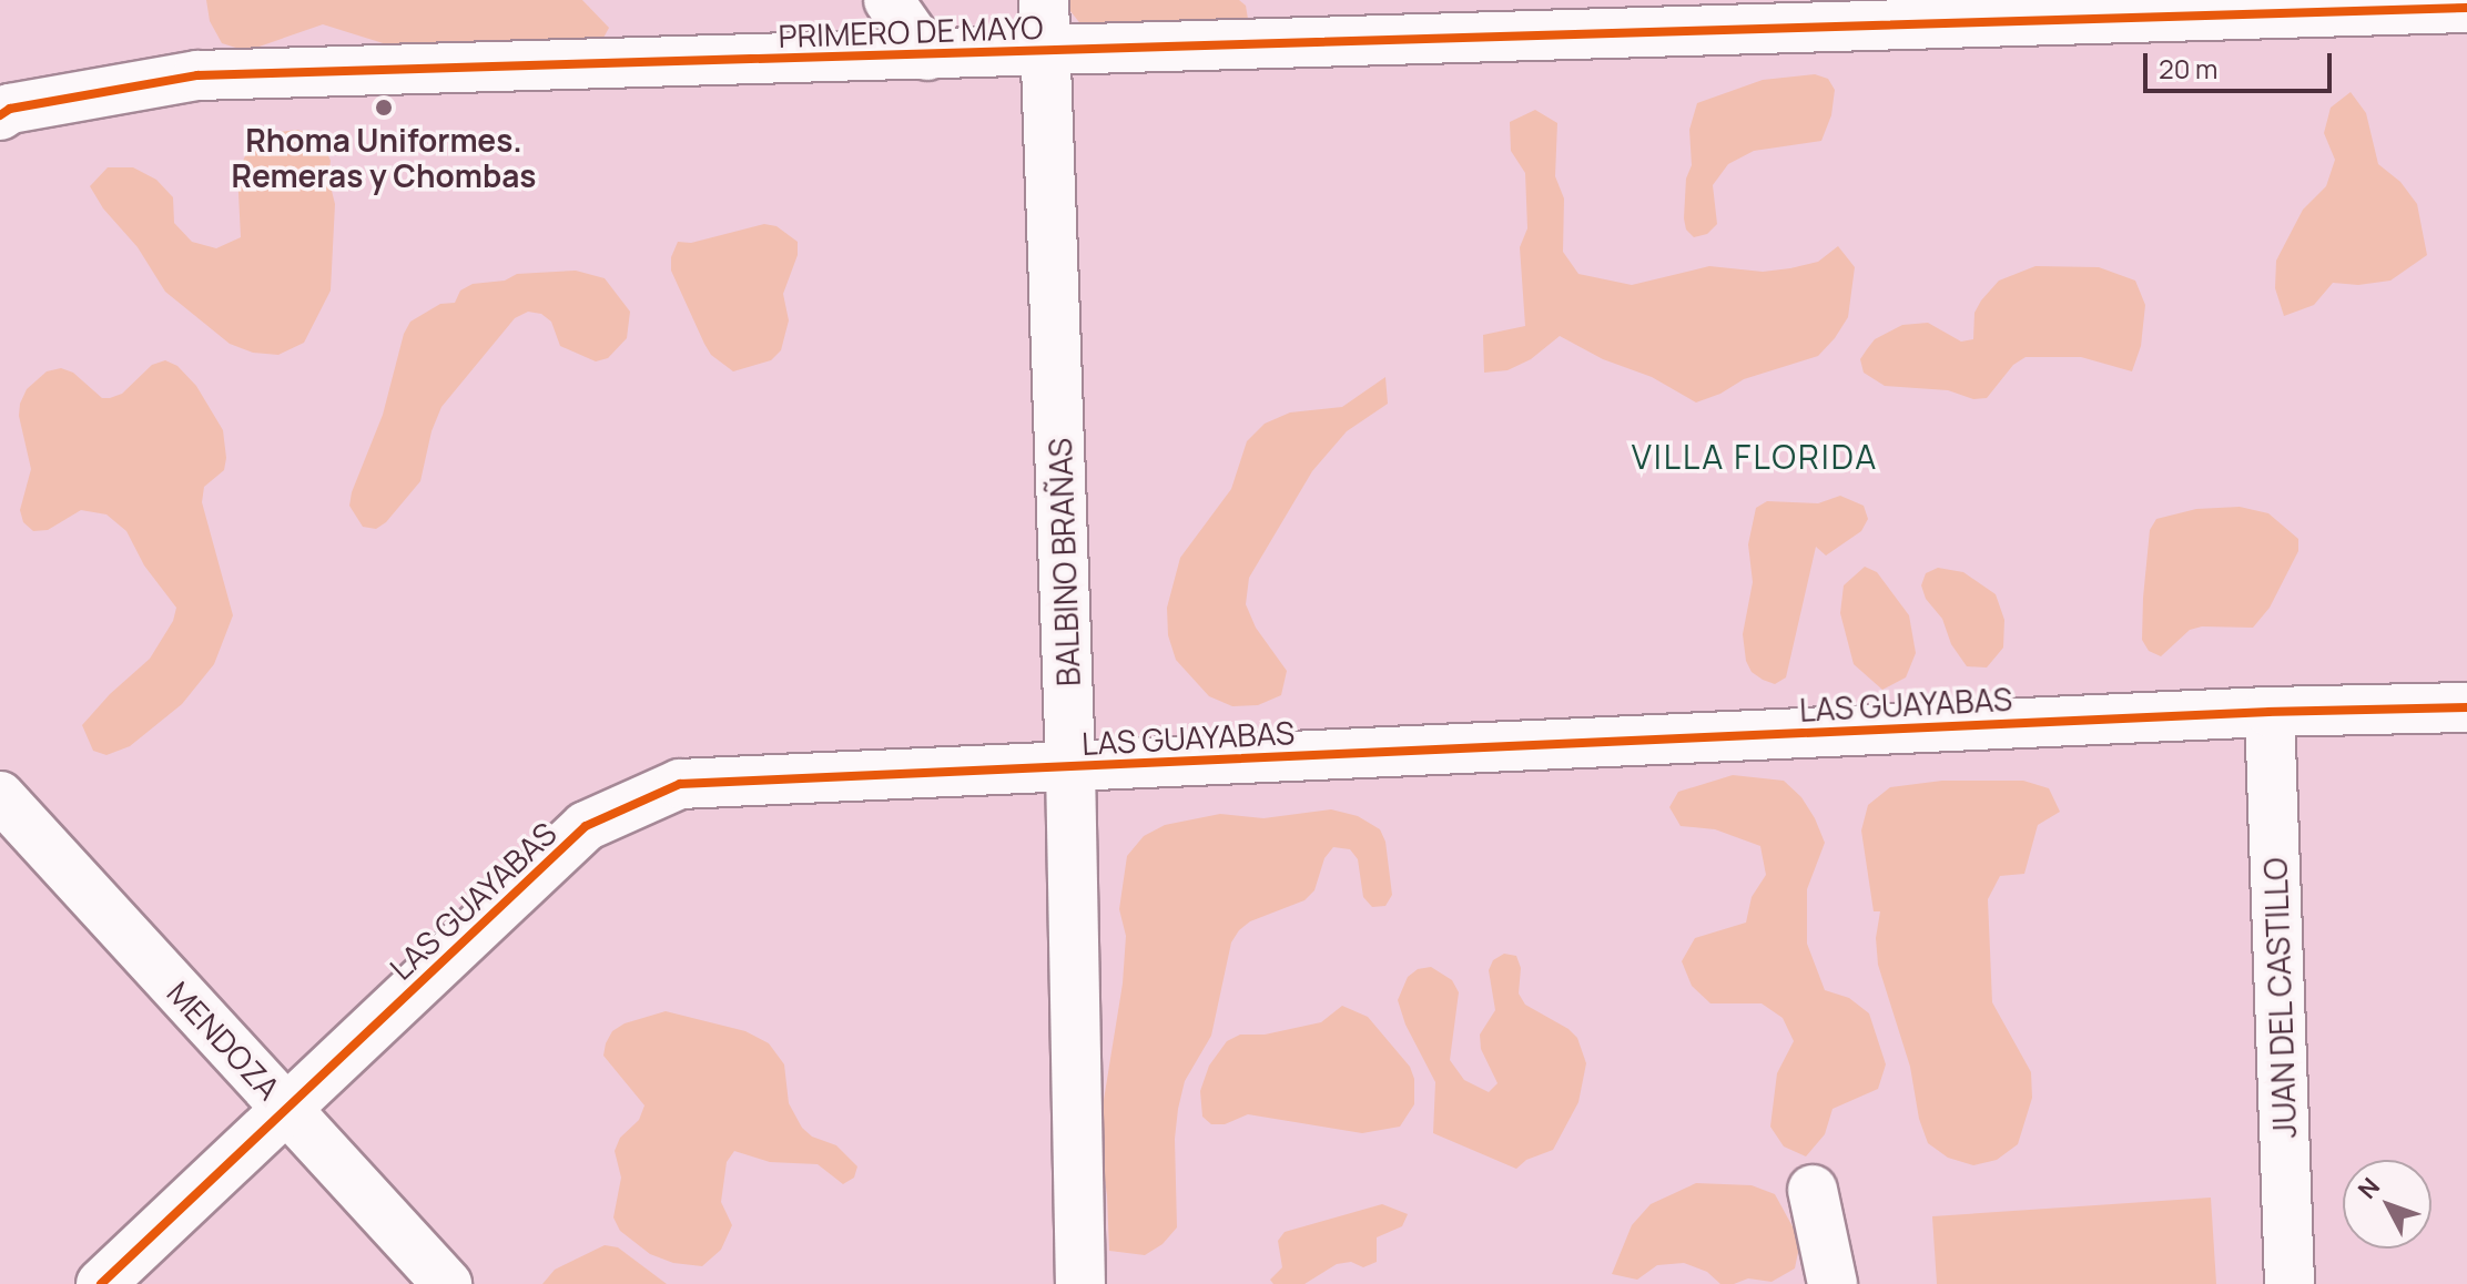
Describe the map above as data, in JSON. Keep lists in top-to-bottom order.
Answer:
{
  "streets": {
    "street": [
      "PRIMERO DE MAYO",
      "BALBINO BRAÑAS",
      "LAS GUAYABAS",
      "JUAN DEL CASTILLO",
      "MENDOZA"
    ]
  },
  "crossings": [
    ["PRIMERO DE MAYO", "BALBINO BRAÑAS"],
    ["BALBINO BRAÑAS", "LAS GUAYABAS"],
    ["LAS GUAYABAS", "JUAN DEL CASTILLO"],
    ["LAS GUAYABAS", "MENDOZA"]
  ],
  "districts": ["VILLA FLORIDA"],
  "places": ["Rhoma Uniformes. Remeras y Chombas"],
  "scale_bar": "20 m",
  "north": "top left"
}
